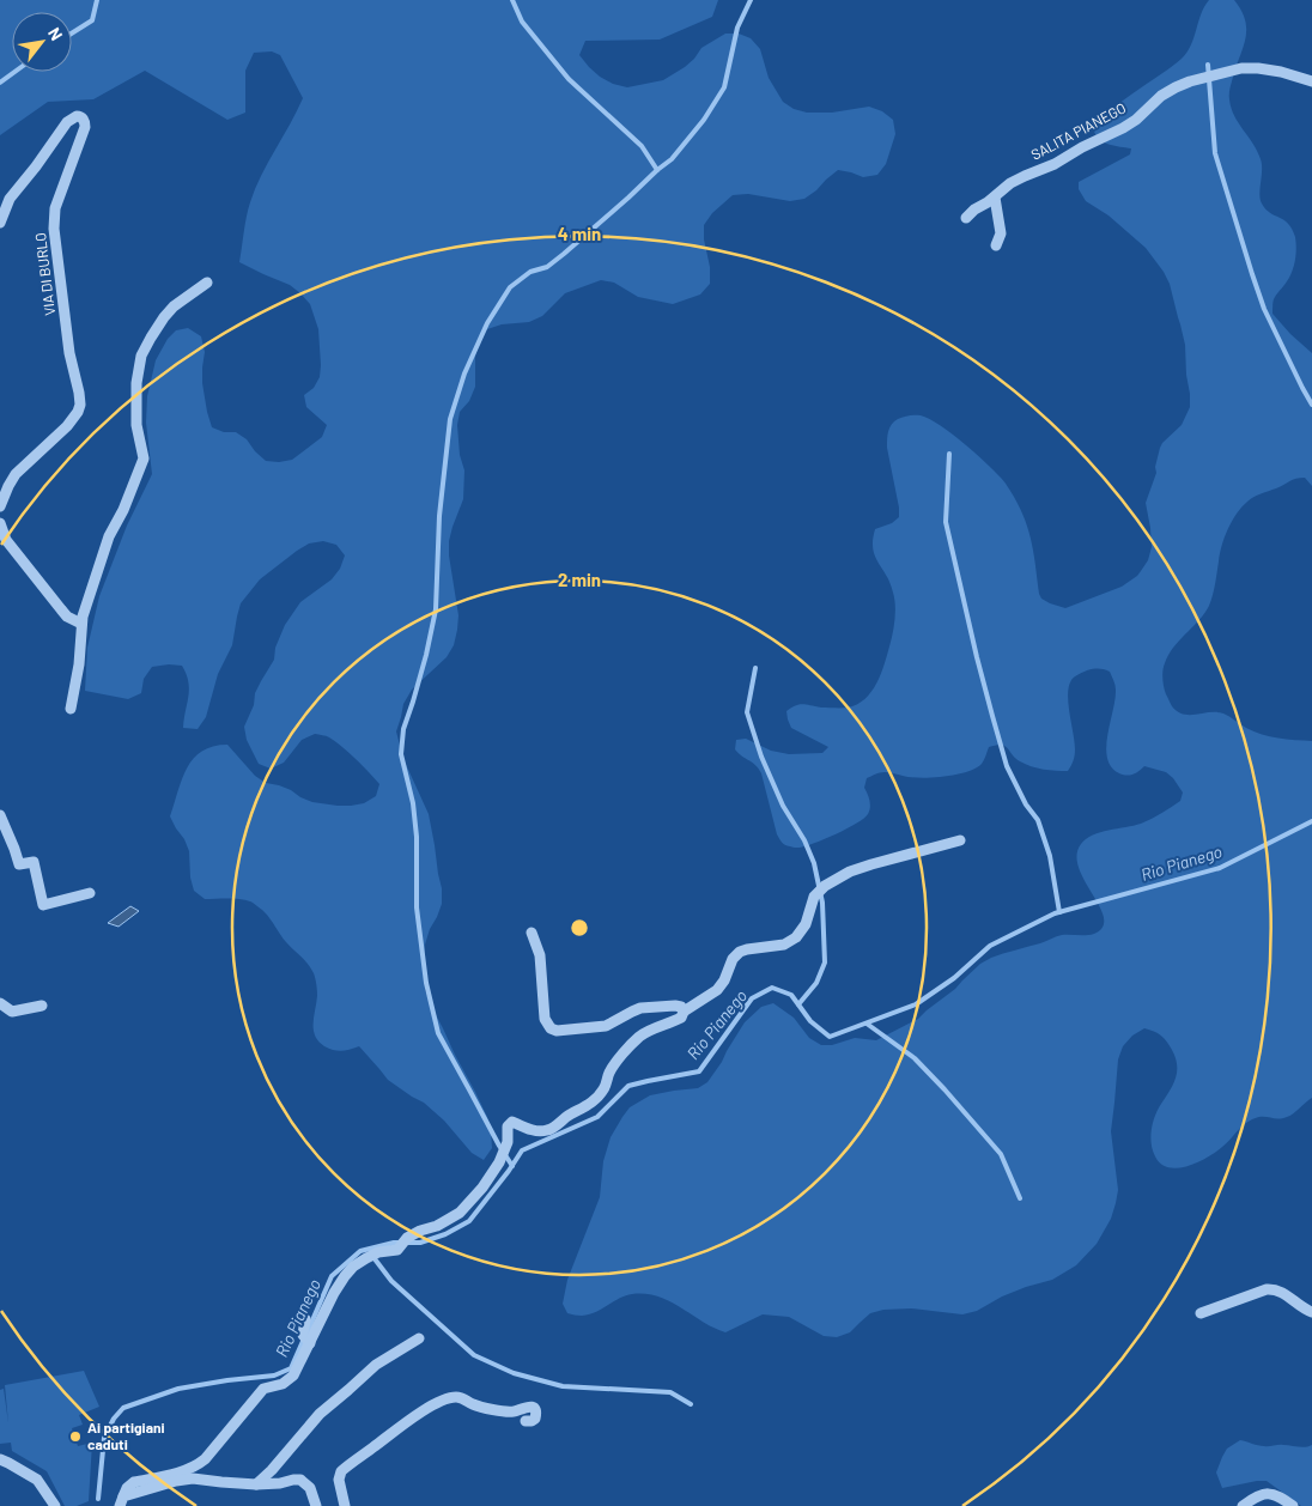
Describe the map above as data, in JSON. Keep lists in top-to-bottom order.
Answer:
{
  "streets": {
    "street": ["SALITA PIANEGO", "VIA DI BURLO"]
  },
  "water": ["Rio Pianego"],
  "places": ["Ai partigiani caduti"],
  "north": "top right",
  "rings": ["4 min", "2 min"]
}
